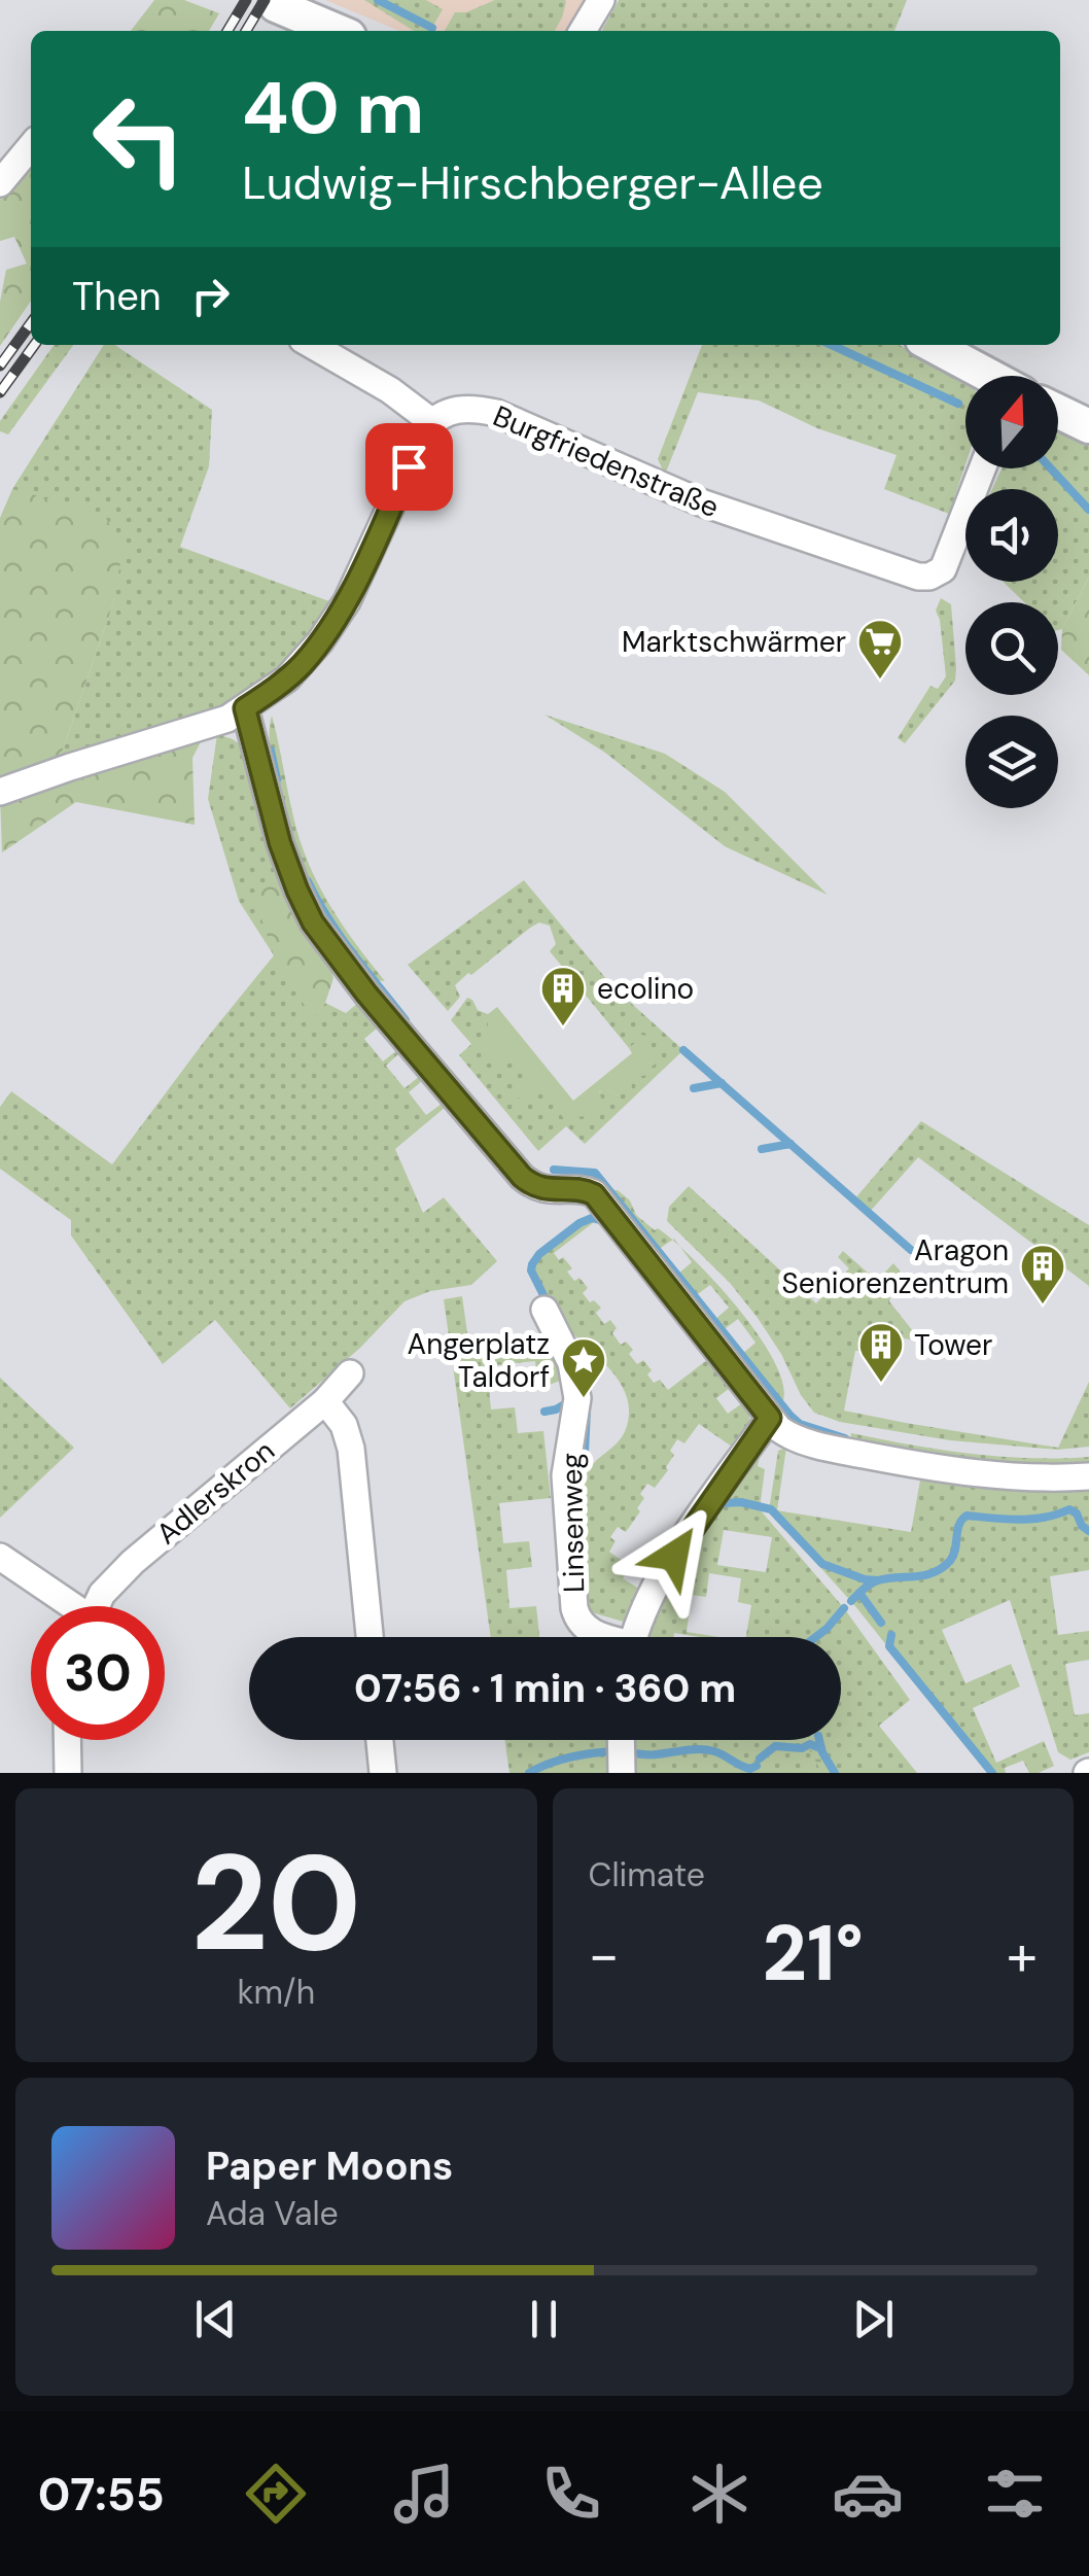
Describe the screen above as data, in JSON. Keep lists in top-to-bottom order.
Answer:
{
  "streets": {
    "street": ["Burgfriedenstraße", "Adlerskron", "Linsenweg"]
  },
  "places": {
    "supermarket": ["Marktschwärmer"],
    "building": ["ecolino", "Aragon Seniorenzentrum", "Tower"],
    "place": ["Angerplatz Taldorf"]
  },
  "north": "top",
  "page": {
    "turn": ["40 m", "Ludwig-Hirschberger-Allee"],
    "then": "Then",
    "limit": "30",
    "trip": "07:56 · 1 min · 360 m",
    "tile": [
      ["20", "km/h"],
      "Climate"
    ],
    "heat": ["−", "21°", "+"],
    "song": ["Paper Moons", "Ada Vale"],
    "tabs": "07:55"
  }
}
